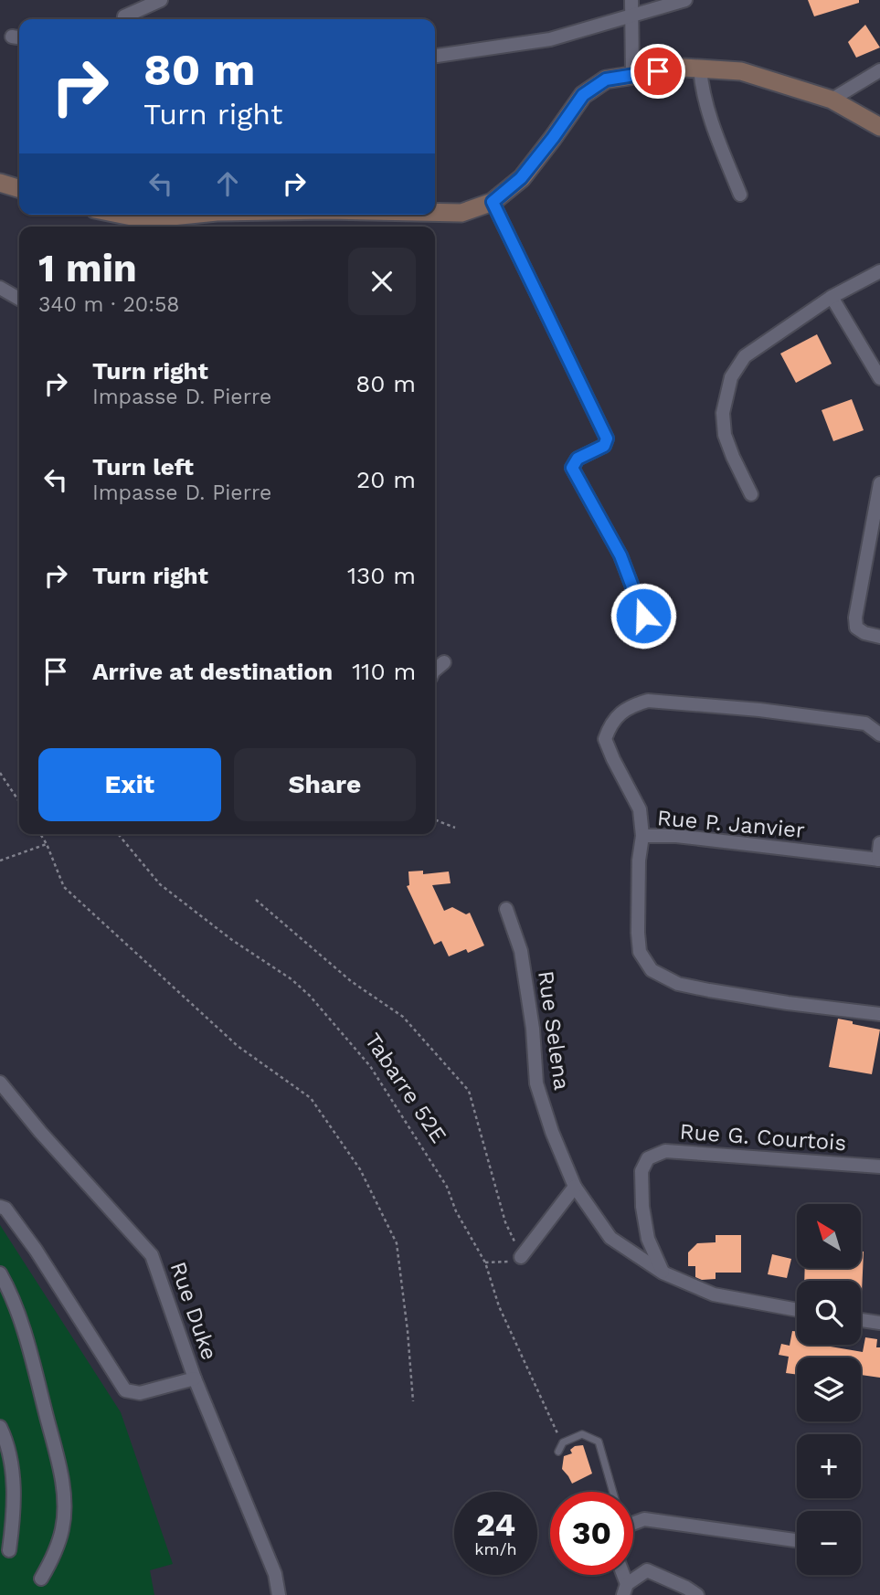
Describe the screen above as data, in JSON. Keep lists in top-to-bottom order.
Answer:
{
  "streets": {
    "street": [
      "Rue P. Janvier",
      "Rue Selena",
      "Rue G. Courtois",
      "Rue Duke"
    ],
    "path": ["Tabarre 52E"]
  },
  "crossings": [
    ["Rue Selena", "Rue G. Courtois"]
  ],
  "north": "top left",
  "page": {
    "turn": ["80 m", "Turn right"],
    "heading": ["1 min", "340 m · 20:58"],
    "list": [
      {
        "name": "Turn right",
        "note": "Impasse D. Pierre",
        "value": "80 m"
      },
      {
        "name": "Turn left",
        "note": "Impasse D. Pierre",
        "value": "20 m"
      },
      {
        "name": "Turn right",
        "value": "130 m"
      },
      {
        "name": "Arrive at destination",
        "value": "110 m"
      }
    ],
    "buttons": ["Exit", "Share"],
    "map_buttons": ["+", "−"],
    "speed": "24 km/h",
    "limit": "30"
  }
}
